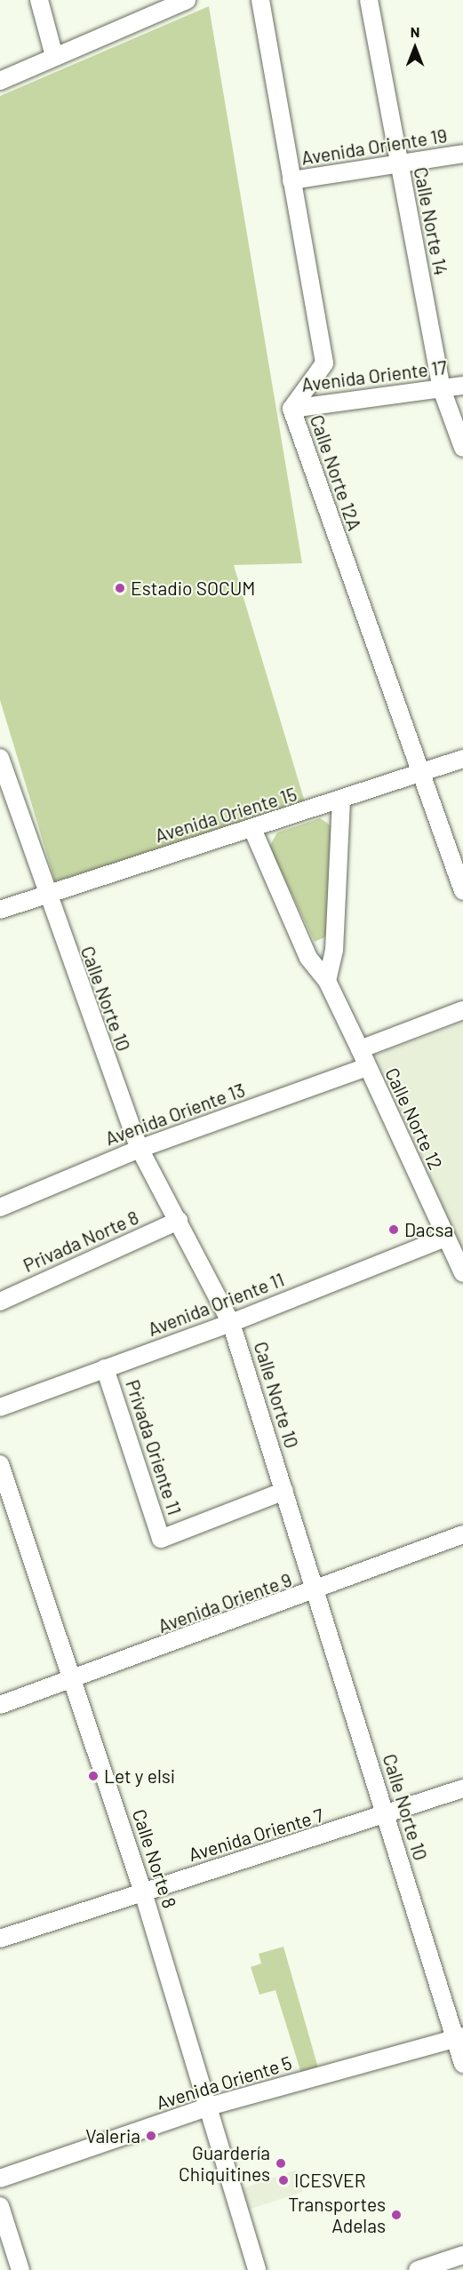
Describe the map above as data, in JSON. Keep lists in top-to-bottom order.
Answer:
{
  "streets": {
    "street": [
      "Avenida Oriente 19",
      "Calle Norte 14",
      "Avenida Oriente 17",
      "Calle Norte 12A",
      "Avenida Oriente 15",
      "Calle Norte 10",
      "Avenida Oriente 13",
      "Calle Norte 12",
      "Privada Norte 8",
      "Avenida Oriente 11",
      "Privada Oriente 11",
      "Avenida Oriente 9",
      "Avenida Oriente 7",
      "Calle Norte 8",
      "Avenida Oriente 5"
    ]
  },
  "crossings": [
    ["Avenida Oriente 19", "Calle Norte 14"],
    ["Avenida Oriente 19", "Calle Norte 12A"],
    ["Calle Norte 14", "Avenida Oriente 17"],
    ["Avenida Oriente 17", "Calle Norte 12A"],
    ["Calle Norte 12A", "Avenida Oriente 15"],
    ["Avenida Oriente 15", "Calle Norte 10"],
    ["Avenida Oriente 15", "Calle Norte 12"],
    ["Calle Norte 10", "Avenida Oriente 13"],
    ["Calle Norte 10", "Privada Norte 8"],
    ["Calle Norte 10", "Avenida Oriente 11"],
    ["Calle Norte 10", "Privada Oriente 11"],
    ["Calle Norte 10", "Avenida Oriente 9"],
    ["Calle Norte 10", "Avenida Oriente 7"],
    ["Calle Norte 10", "Avenida Oriente 5"],
    ["Avenida Oriente 13", "Calle Norte 12"],
    ["Calle Norte 12", "Avenida Oriente 11"],
    ["Avenida Oriente 11", "Privada Oriente 11"],
    ["Avenida Oriente 9", "Calle Norte 8"],
    ["Avenida Oriente 7", "Calle Norte 8"],
    ["Calle Norte 8", "Avenida Oriente 5"]
  ],
  "places": [
    "Estadio SOCUM",
    "Dacsa",
    "Let y elsi",
    "Valeria",
    "Guardería Chiquitines",
    "ICESVER",
    "Transportes Adelas"
  ],
  "north": "top"
}
